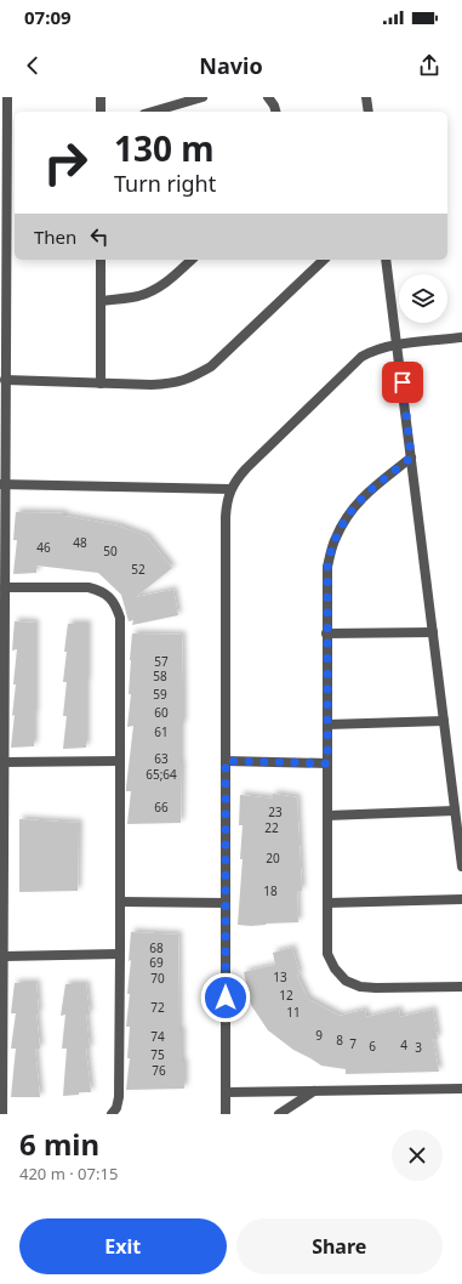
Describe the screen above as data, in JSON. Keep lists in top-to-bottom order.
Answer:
{
  "house_numbers": [
    "48",
    "46",
    "50",
    "52",
    "57",
    "58",
    "59",
    "60",
    "61",
    "63",
    "65;64",
    "66",
    "23",
    "22",
    "20",
    "18",
    "68",
    "69",
    "13",
    "70",
    "12",
    "72",
    "11",
    "9",
    "74",
    "8",
    "7",
    "4",
    "6",
    "3",
    "75",
    "76"
  ],
  "page": {
    "status": "07:09",
    "header": "Navio",
    "turn": ["130 m", "Turn right"],
    "then": "Then",
    "heading": ["6 min", "420 m · 07:15"],
    "buttons": ["Exit", "Share"]
  }
}
